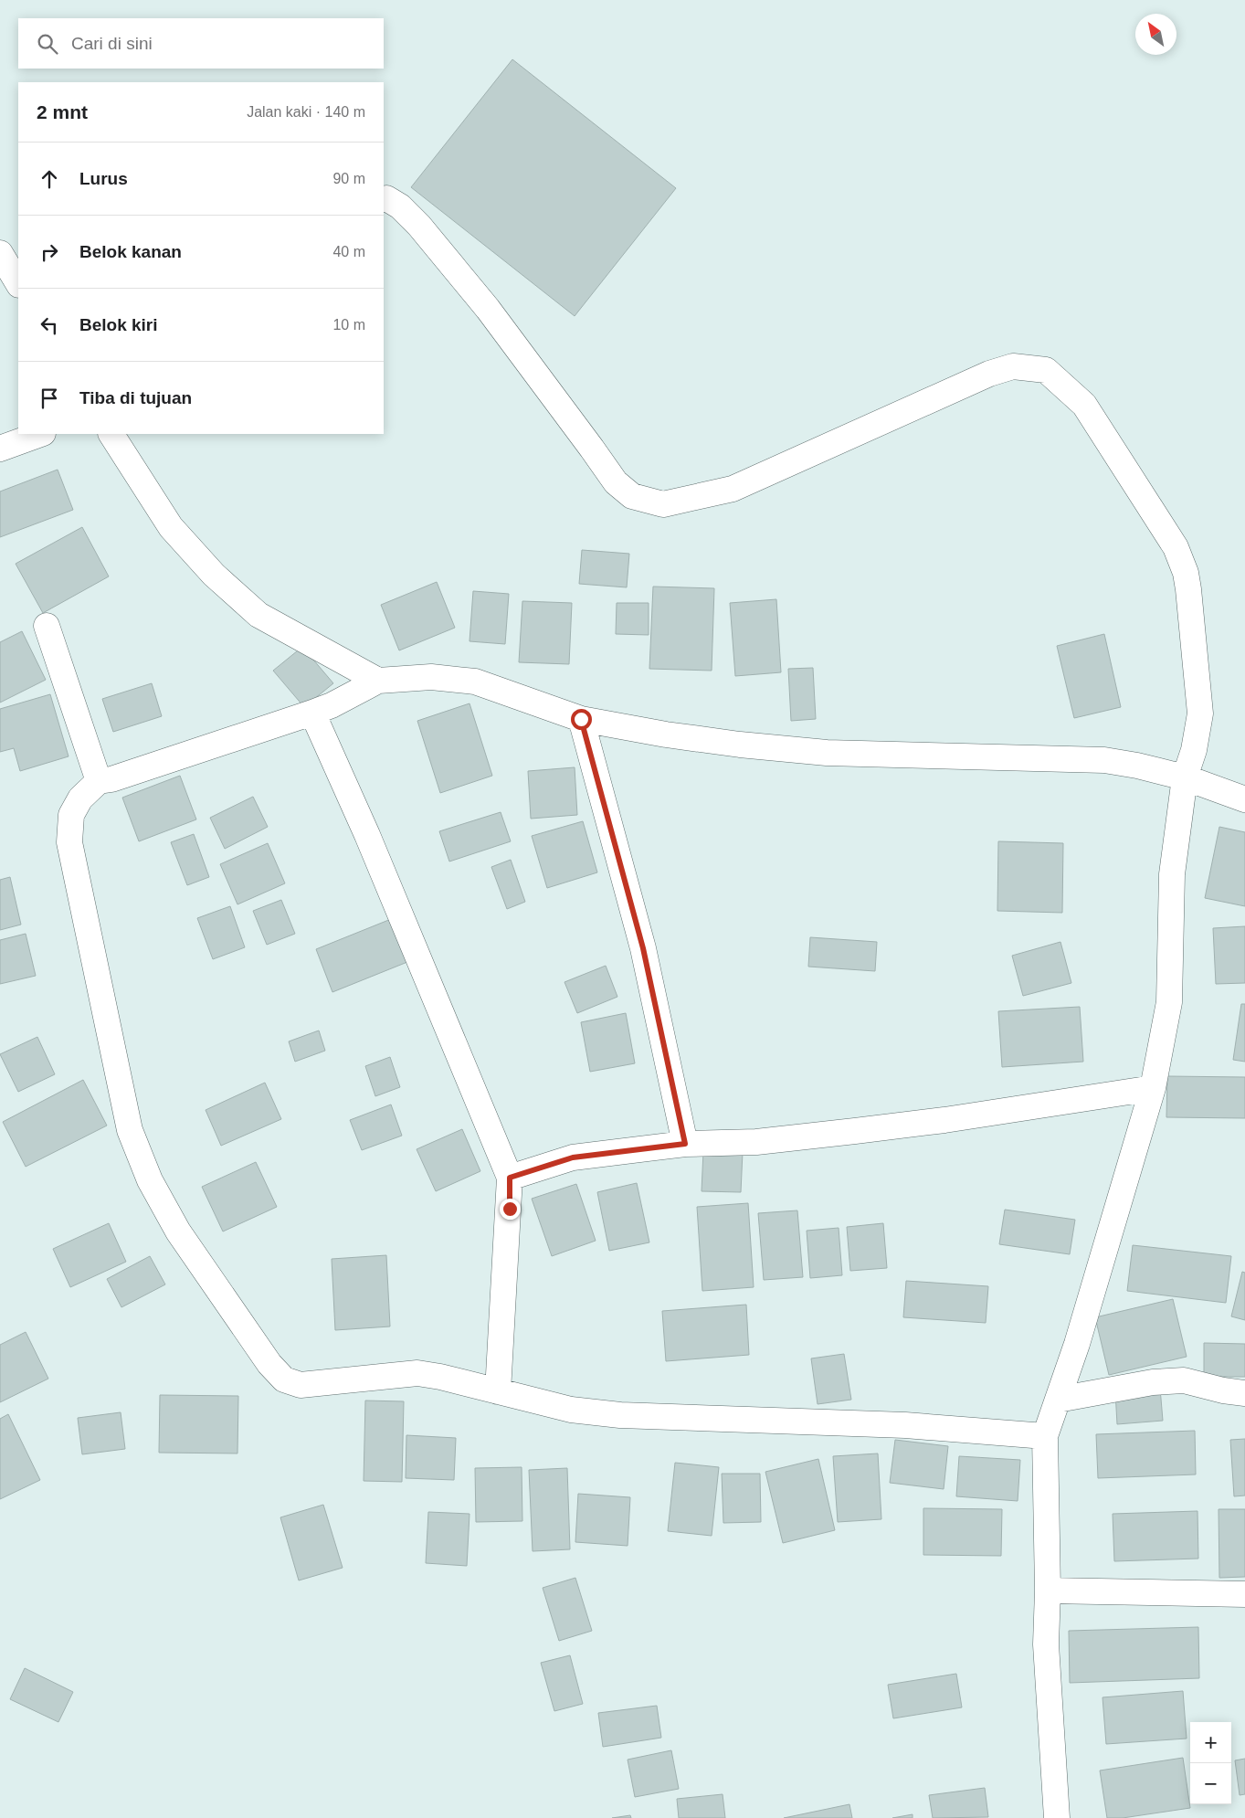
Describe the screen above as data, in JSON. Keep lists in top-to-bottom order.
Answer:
{
  "north": "top left",
  "page": {
    "search": "Cari di sini",
    "heading": ["2 mnt", "Jalan kaki · 140 m"],
    "list": [
      ["Lurus", "90 m"],
      ["Belok kanan", "40 m"],
      ["Belok kiri", "10 m"],
      "Tiba di tujuan"
    ],
    "map_buttons": ["+", "−"]
  }
}
